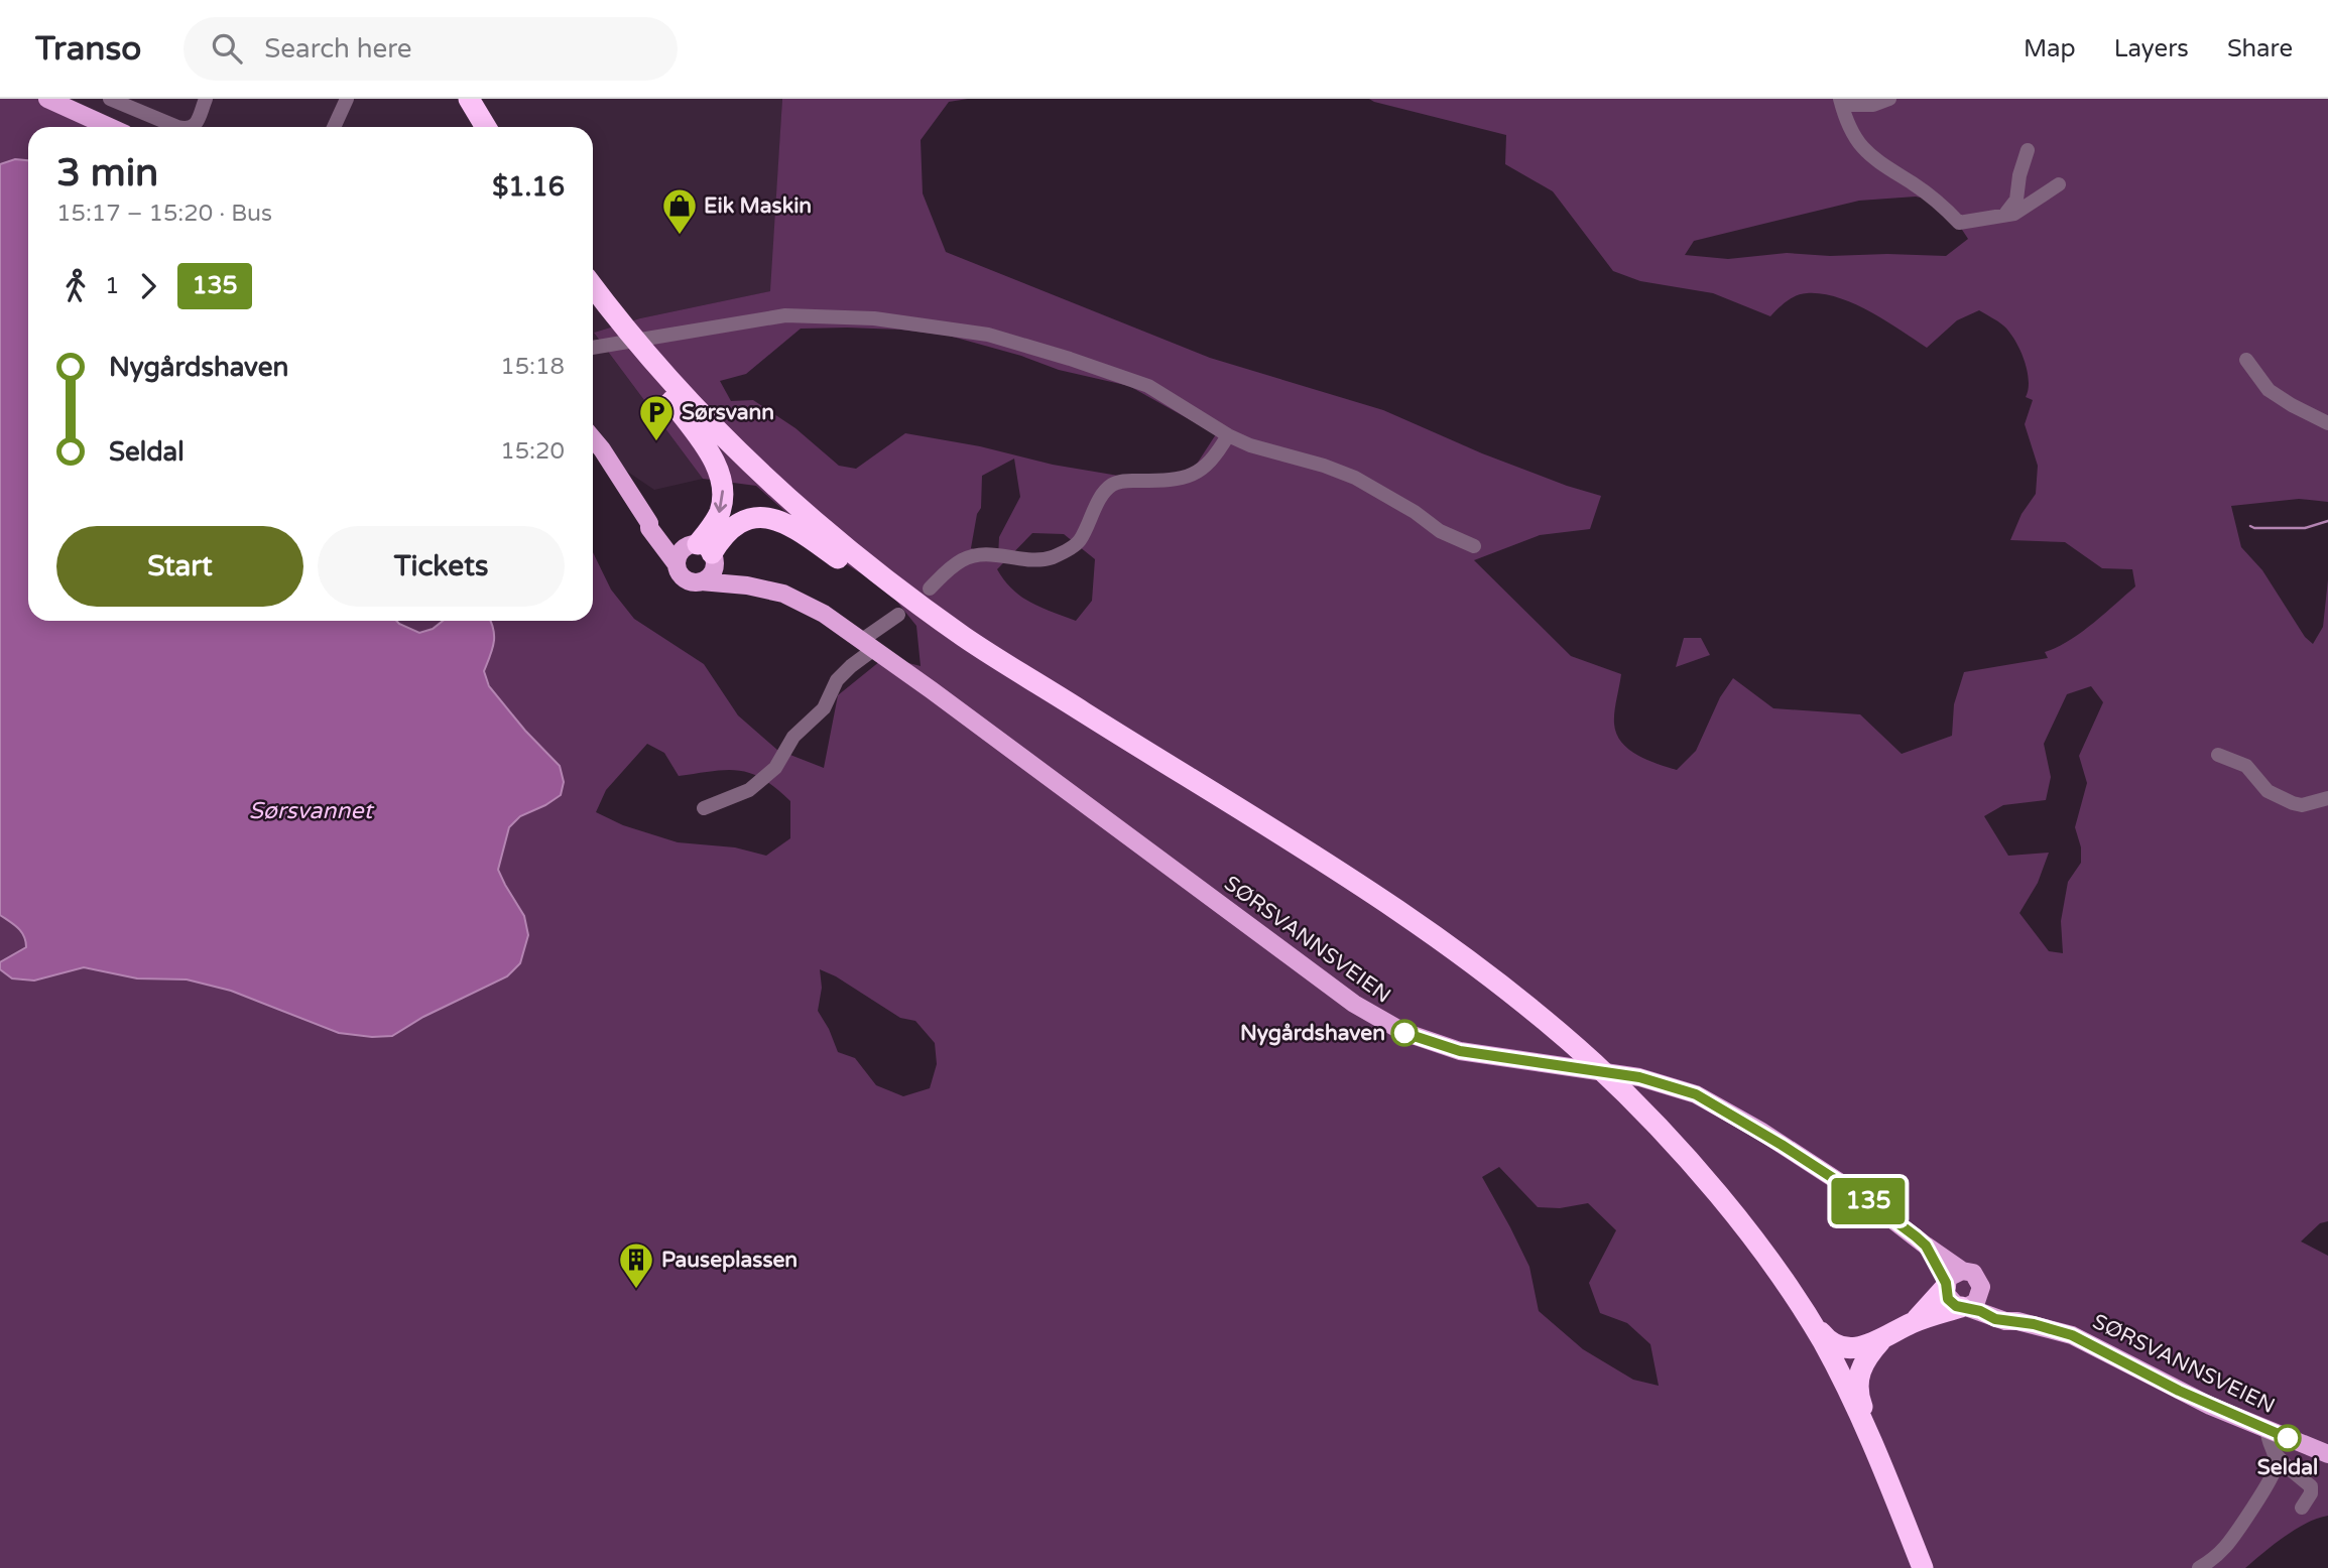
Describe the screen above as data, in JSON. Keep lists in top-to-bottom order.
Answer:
{
  "streets": {
    "main road": ["SØRSVANNSVEIEN"]
  },
  "water": ["Sørsvannet"],
  "places": {
    "shop": ["Eik Maskin"],
    "parking": ["Sørsvann"],
    "other": ["Nygårdshaven", "Seldal"],
    "building": ["Pauseplassen"]
  },
  "lines": ["bus line 135"],
  "page": {
    "header": "Transo",
    "search": "Search here",
    "nav": ["Map", "Layers", "Share"],
    "on_map": "135",
    "heading": ["3 min", "15:17 – 15:20 · Bus", "$1.16"],
    "legs": ["1", "135"],
    "list": [
      {
        "name": "Nygårdshaven",
        "value": "15:18"
      },
      {
        "name": "Seldal",
        "value": "15:20"
      }
    ],
    "buttons": ["Start", "Tickets"]
  }
}
